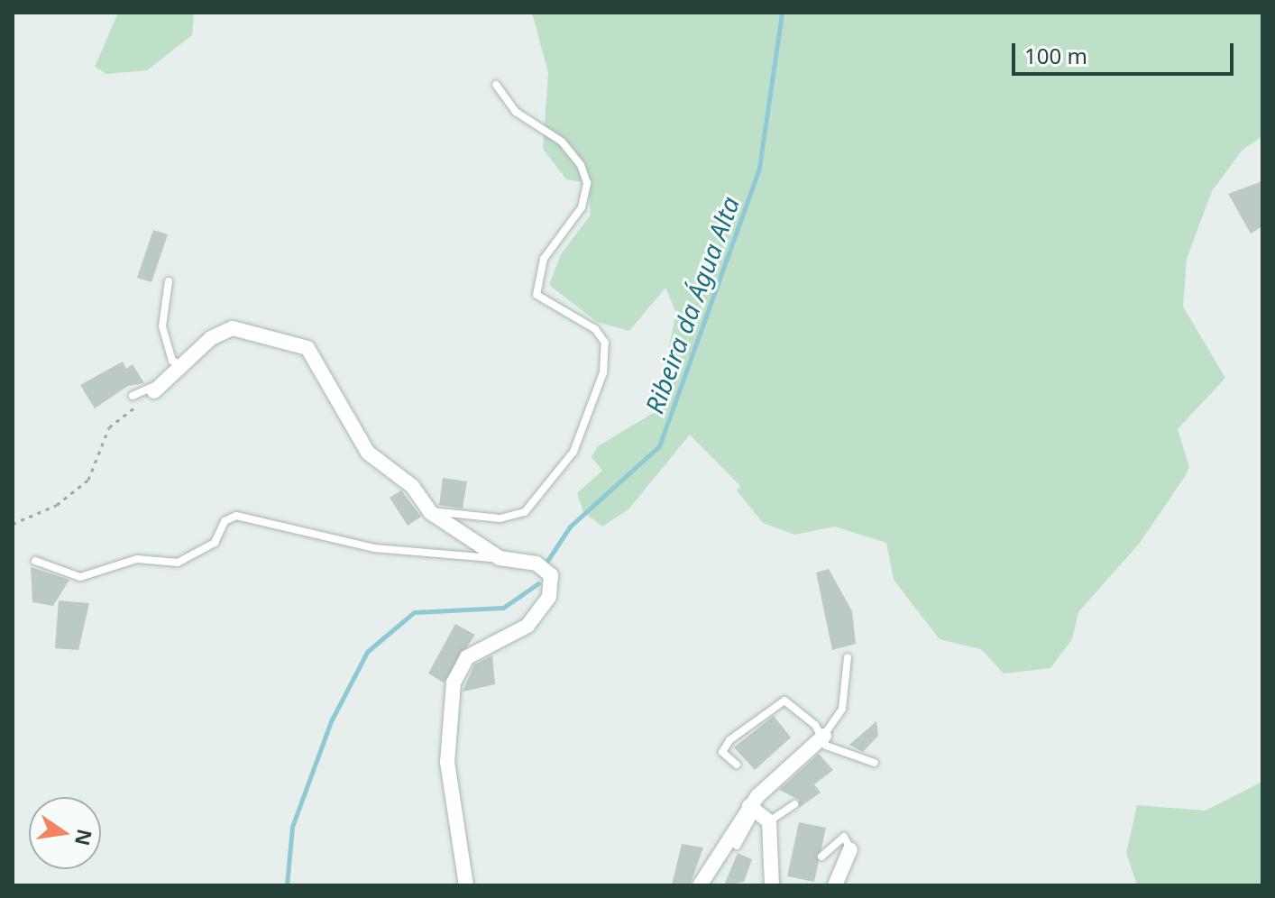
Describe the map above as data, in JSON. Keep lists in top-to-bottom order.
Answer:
{
  "water": ["Ribeira da Água Alta"],
  "scale_bar": "100 m",
  "north": "right"
}
